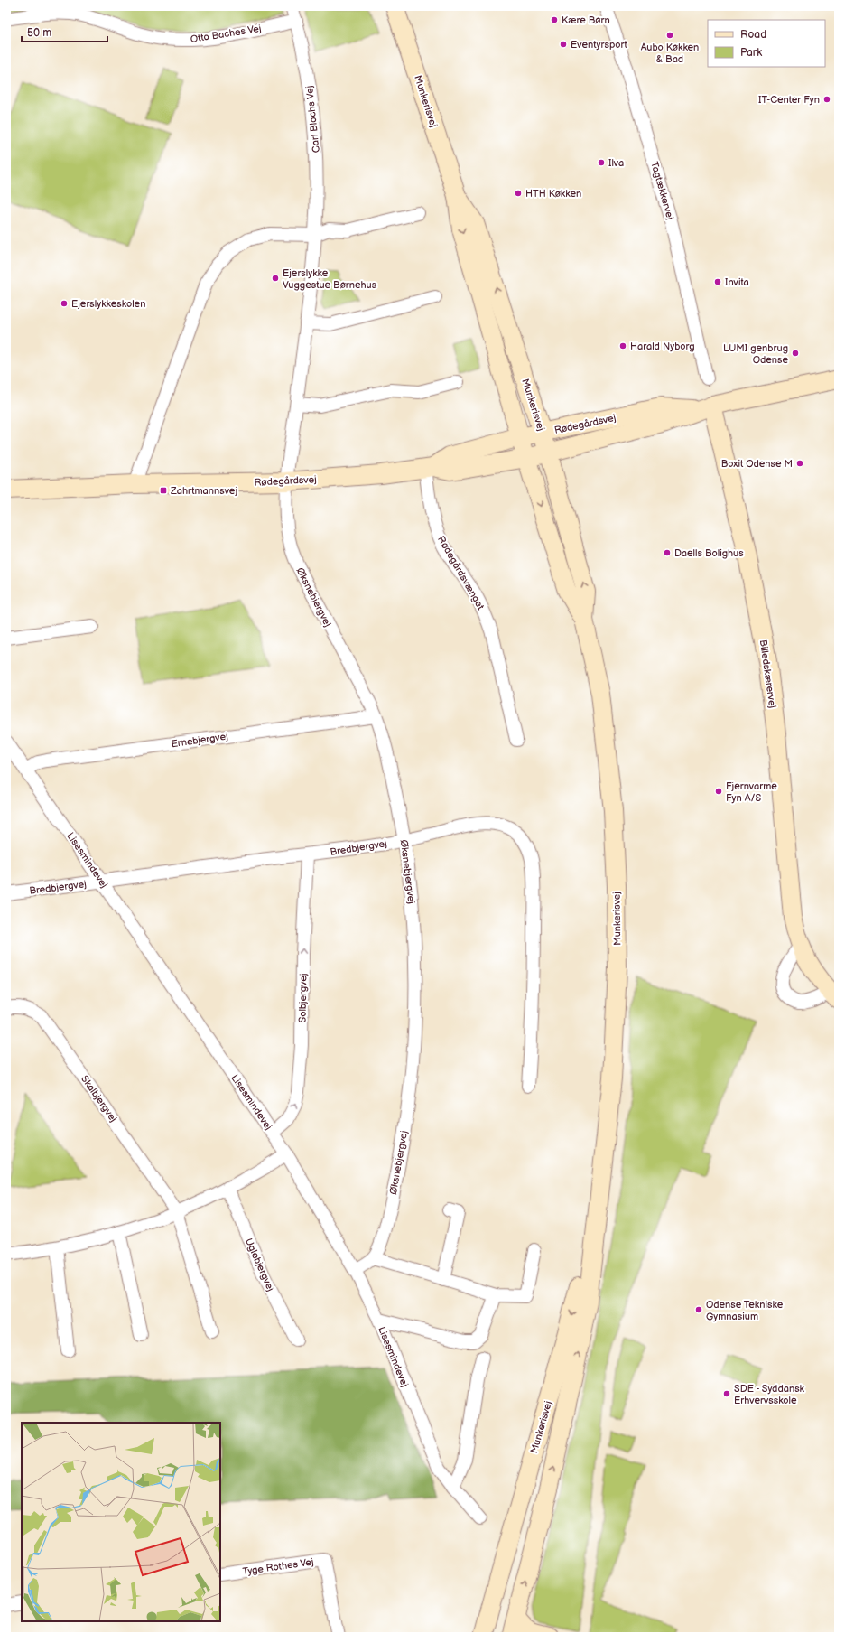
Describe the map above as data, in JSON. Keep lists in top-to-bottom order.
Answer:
{
  "streets": {
    "main road": ["Munkerisvej", "Rødegårdsvej", "Billedskærervej"],
    "street": [
      "Otto Baches Vej",
      "Carl Blochs Vej",
      "Tagtækkervej",
      "Rødegårdsvænget",
      "Øksnebjergvej",
      "Ernebjergvej",
      "Bredbjergvej",
      "Lisesmindevej",
      "Solbjergvej",
      "Skalbjergvej",
      "Uglebjergvej",
      "Tyge Rothes Vej"
    ]
  },
  "crossings": [
    ["Otto Baches Vej", "Carl Blochs Vej"],
    ["Munkerisvej", "Rødegårdsvej"],
    ["Carl Blochs Vej", "Rødegårdsvej"],
    ["Carl Blochs Vej", "Øksnebjergvej"],
    ["Rødegårdsvej", "Rødegårdsvænget"],
    ["Rødegårdsvej", "Øksnebjergvej"],
    ["Rødegårdsvej", "Billedskærervej"],
    ["Øksnebjergvej", "Ernebjergvej"],
    ["Øksnebjergvej", "Bredbjergvej"],
    ["Ernebjergvej", "Lisesmindevej"],
    ["Bredbjergvej", "Lisesmindevej"],
    ["Bredbjergvej", "Solbjergvej"],
    ["Lisesmindevej", "Solbjergvej"]
  ],
  "one_way": ["Solbjergvej"],
  "places": {
    "other": [
      "Kære Børn",
      "Aubo Køkken & Bad",
      "Eventyrsport",
      "IT-Center Fyn",
      "Ilva",
      "HTH Køkken",
      "Ejerslykke Vuggestue Børnehus",
      "Invita",
      "Ejerslykkeskolen",
      "Harald Nyborg",
      "LUMI genbrug Odense",
      "Boxit Odense M",
      "Daells Bolighus",
      "Fjernvarme Fyn A/S",
      "Odense Tekniske Gymnasium",
      "SDE - Syddansk Erhvervsskole"
    ],
    "transit": ["Zahrtmannsvej"]
  },
  "legend": ["Road", "Park"],
  "scale_bar": "50 m"
}
